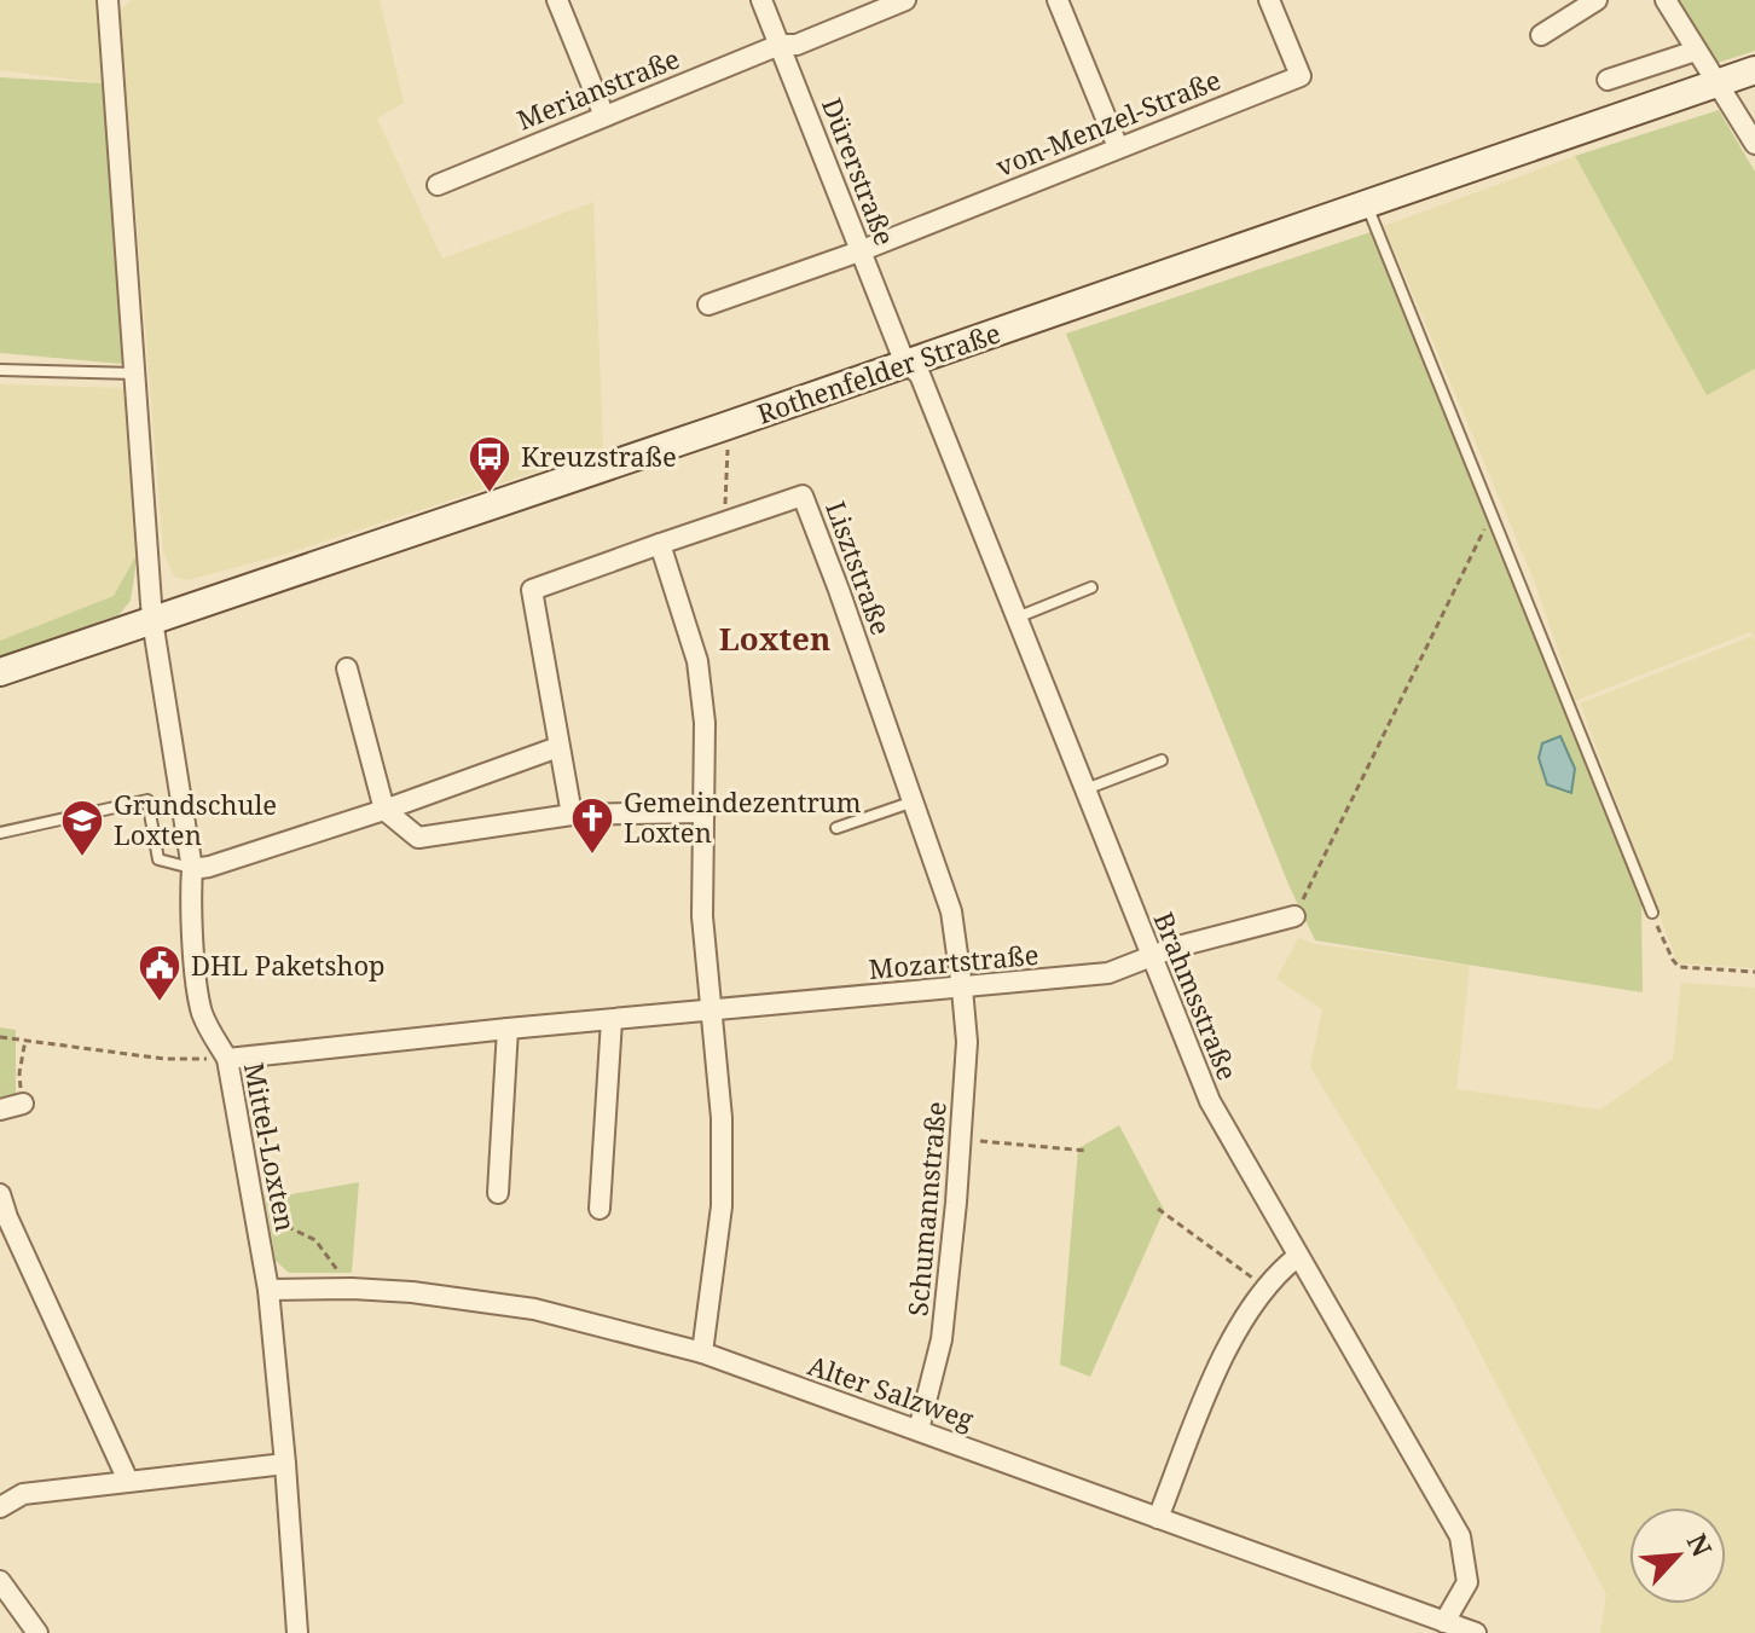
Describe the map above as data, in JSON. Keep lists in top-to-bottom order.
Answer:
{
  "streets": {
    "street": [
      "Merianstraße",
      "von-Menzel-Straße",
      "Dürerstraße",
      "Rothenfelder Straße",
      "Lisztstraße",
      "Mozartstraße",
      "Brahmsstraße",
      "Mittel-Loxten",
      "Schumannstraße",
      "Alter Salzweg"
    ]
  },
  "crossings": [
    ["Merianstraße", "Dürerstraße"],
    ["von-Menzel-Straße", "Dürerstraße"],
    ["Dürerstraße", "Rothenfelder Straße"],
    ["Dürerstraße", "Brahmsstraße"],
    ["Rothenfelder Straße", "Brahmsstraße"],
    ["Rothenfelder Straße", "Mittel-Loxten"],
    ["Lisztstraße", "Mozartstraße"],
    ["Lisztstraße", "Schumannstraße"],
    ["Mozartstraße", "Brahmsstraße"],
    ["Mozartstraße", "Mittel-Loxten"],
    ["Mozartstraße", "Schumannstraße"],
    ["Brahmsstraße", "Alter Salzweg"],
    ["Mittel-Loxten", "Alter Salzweg"],
    ["Schumannstraße", "Alter Salzweg"]
  ],
  "districts": ["Loxten"],
  "places": {
    "bus stop": ["Kreuzstraße"],
    "church": ["Gemeindezentrum Loxten"],
    "school or university": ["Grundschule Loxten"],
    "public building": ["DHL Paketshop"]
  },
  "north": "top right"
}
